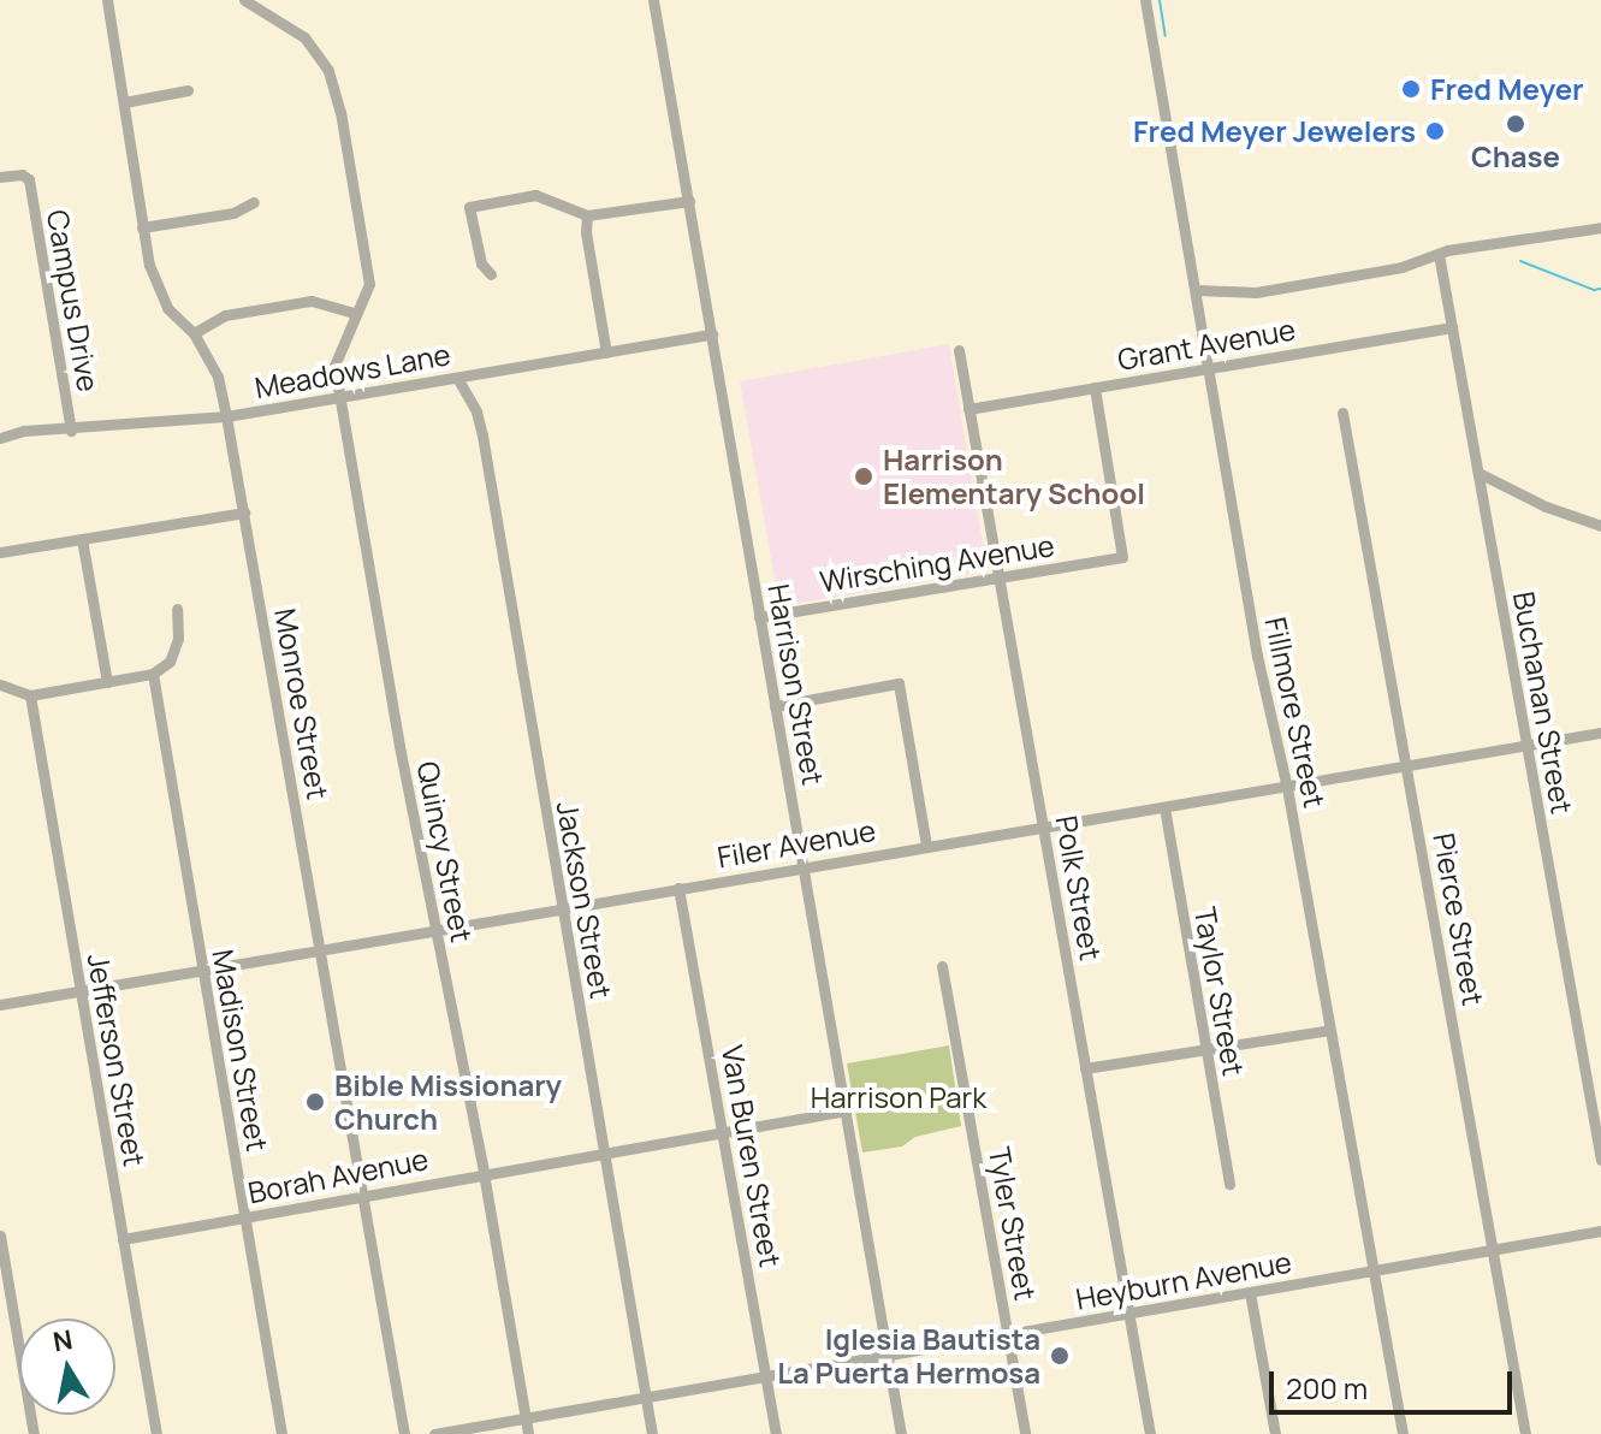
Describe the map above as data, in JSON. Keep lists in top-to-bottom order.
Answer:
{
  "streets": {
    "street": [
      "Campus Drive",
      "Grant Avenue",
      "Meadows Lane",
      "Wirsching Avenue",
      "Harrison Street",
      "Buchanan Street",
      "Monroe Street",
      "Fillmore Street",
      "Filer Avenue",
      "Quincy Street",
      "Polk Street",
      "Jackson Street",
      "Pierce Street",
      "Taylor Street",
      "Madison Street",
      "Jefferson Street",
      "Van Buren Street",
      "Borah Avenue",
      "Tyler Street",
      "Heyburn Avenue"
    ]
  },
  "crossings": [
    ["Campus Drive", "Meadows Lane"],
    ["Grant Avenue", "Wirsching Avenue"],
    ["Grant Avenue", "Buchanan Street"],
    ["Grant Avenue", "Fillmore Street"],
    ["Grant Avenue", "Polk Street"],
    ["Meadows Lane", "Harrison Street"],
    ["Meadows Lane", "Monroe Street"],
    ["Meadows Lane", "Quincy Street"],
    ["Meadows Lane", "Jackson Street"],
    ["Wirsching Avenue", "Harrison Street"],
    ["Wirsching Avenue", "Polk Street"],
    ["Harrison Street", "Filer Avenue"],
    ["Harrison Street", "Borah Avenue"],
    ["Harrison Street", "Heyburn Avenue"],
    ["Buchanan Street", "Filer Avenue"],
    ["Monroe Street", "Filer Avenue"],
    ["Monroe Street", "Borah Avenue"],
    ["Fillmore Street", "Filer Avenue"],
    ["Fillmore Street", "Heyburn Avenue"],
    ["Filer Avenue", "Quincy Street"],
    ["Filer Avenue", "Polk Street"],
    ["Filer Avenue", "Jackson Street"],
    ["Filer Avenue", "Pierce Street"],
    ["Filer Avenue", "Taylor Street"],
    ["Filer Avenue", "Madison Street"],
    ["Filer Avenue", "Jefferson Street"],
    ["Filer Avenue", "Van Buren Street"],
    ["Quincy Street", "Borah Avenue"],
    ["Quincy Street", "Heyburn Avenue"],
    ["Polk Street", "Heyburn Avenue"],
    ["Jackson Street", "Borah Avenue"],
    ["Jackson Street", "Heyburn Avenue"],
    ["Pierce Street", "Heyburn Avenue"],
    ["Madison Street", "Borah Avenue"],
    ["Jefferson Street", "Borah Avenue"],
    ["Van Buren Street", "Borah Avenue"],
    ["Van Buren Street", "Heyburn Avenue"],
    ["Tyler Street", "Heyburn Avenue"]
  ],
  "parks": ["Harrison Park"],
  "places": [
    "Fred Meyer",
    "Chase",
    "Fred Meyer Jewelers",
    "Harrison Elementary School",
    "Bible Missionary Church",
    "Iglesia Bautista La Puerta Hermosa"
  ],
  "scale_bar": "200 m",
  "north": "top"
}
